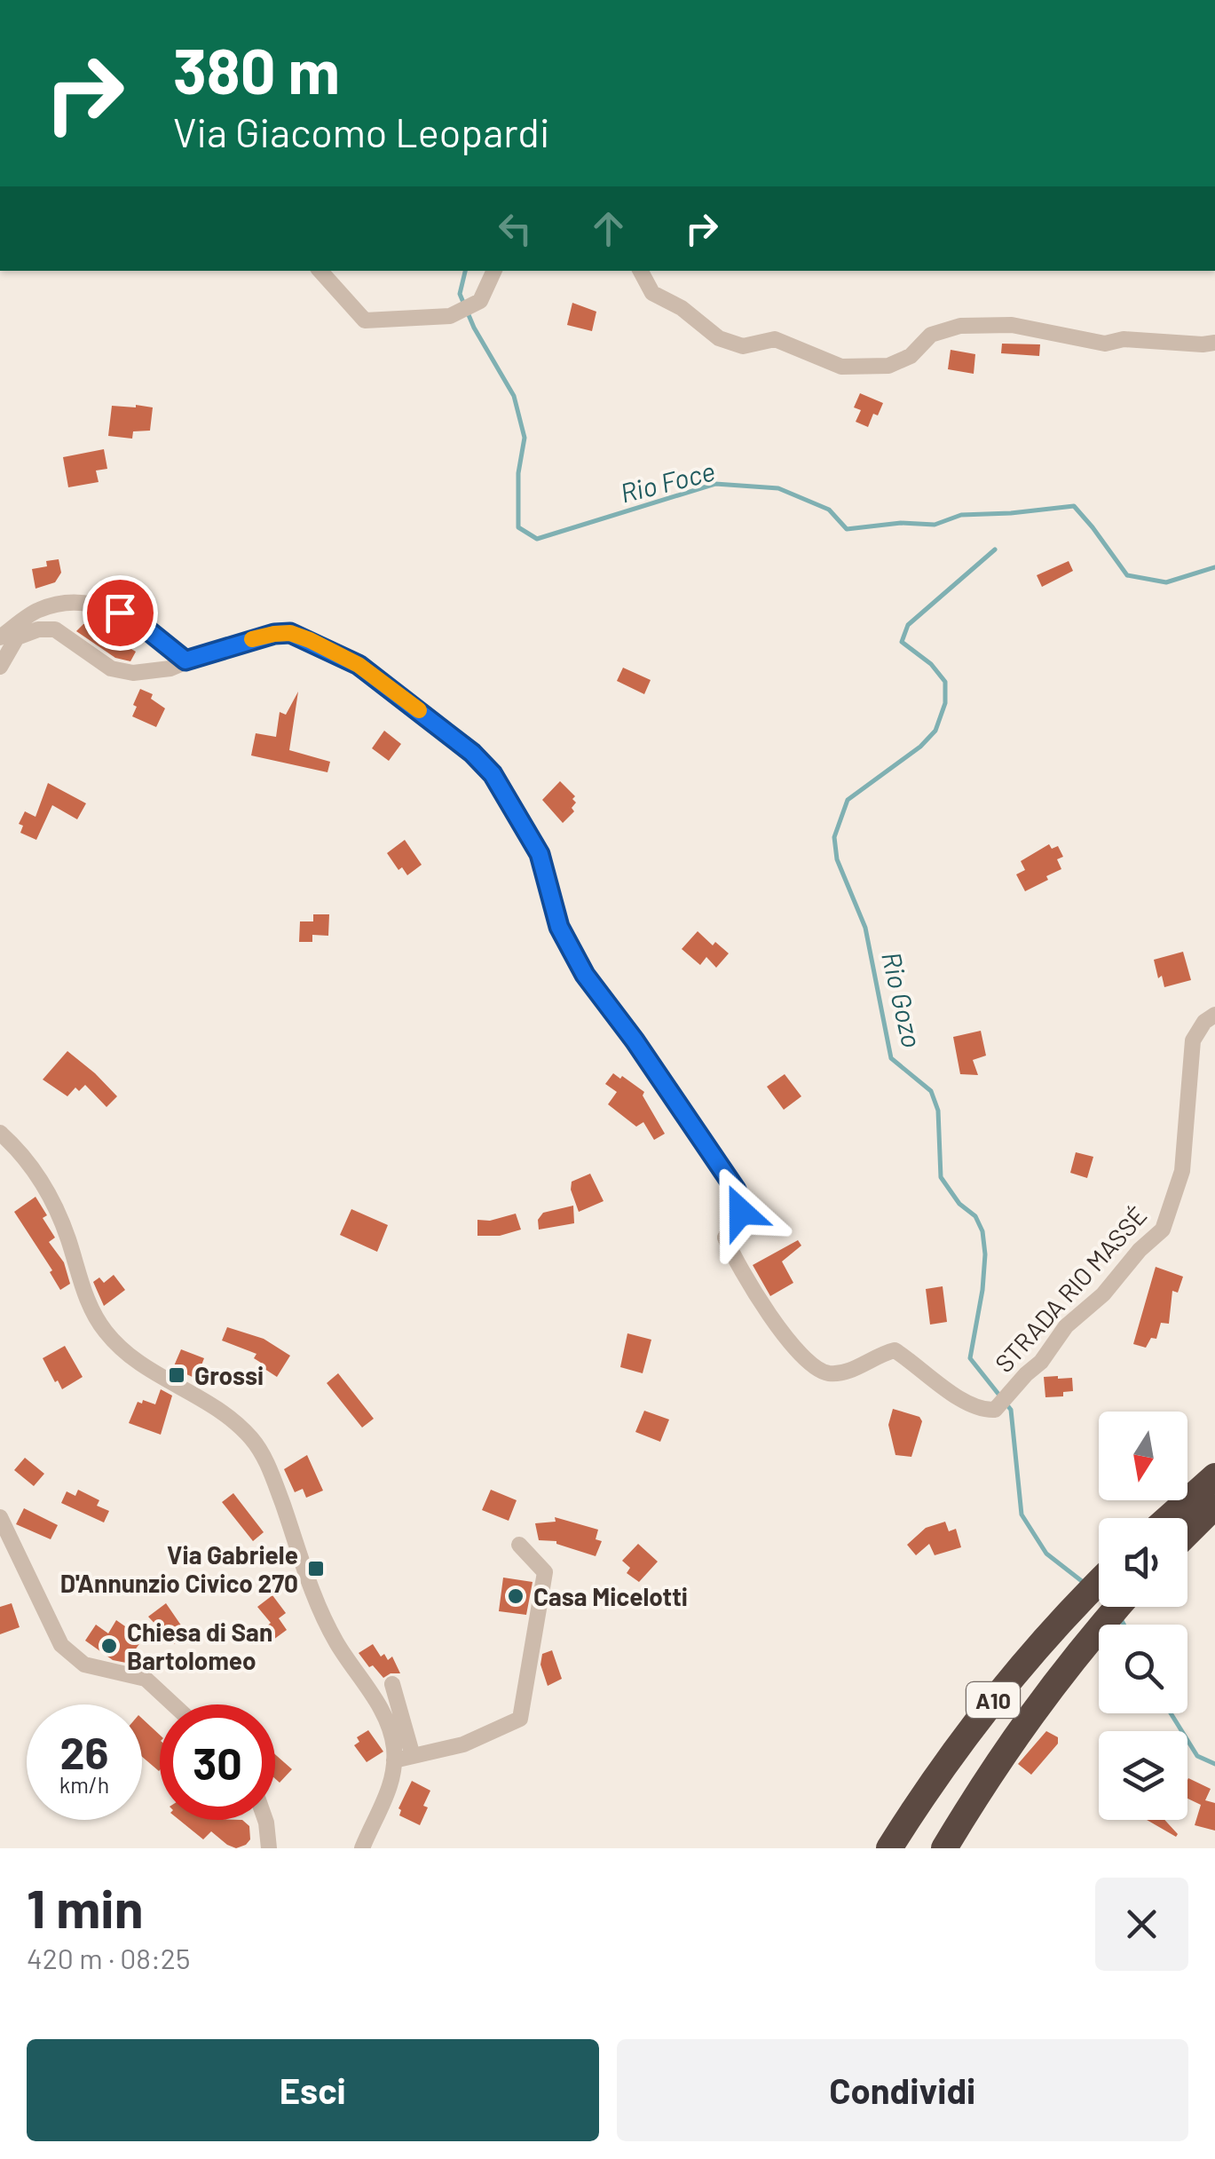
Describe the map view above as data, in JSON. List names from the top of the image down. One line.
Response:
{"streets":{"highway":["A10"],"street":["STRADA RIO MASSÉ"]},"water":["Rio Foce","Rio Gozo"],"places":{"transit":["Grossi","Via Gabriele D'Annunzio Civico 270"],"other":["Casa Micelotti","Chiesa di San Bartolomeo"]},"north":"bottom","page":{"turn":["380 m","Via Giacomo Leopardi"],"speed":"26 km/h","limit":"30","heading":["1 min","420 m · 08:25"],"buttons":["Esci","Condividi"]}}
